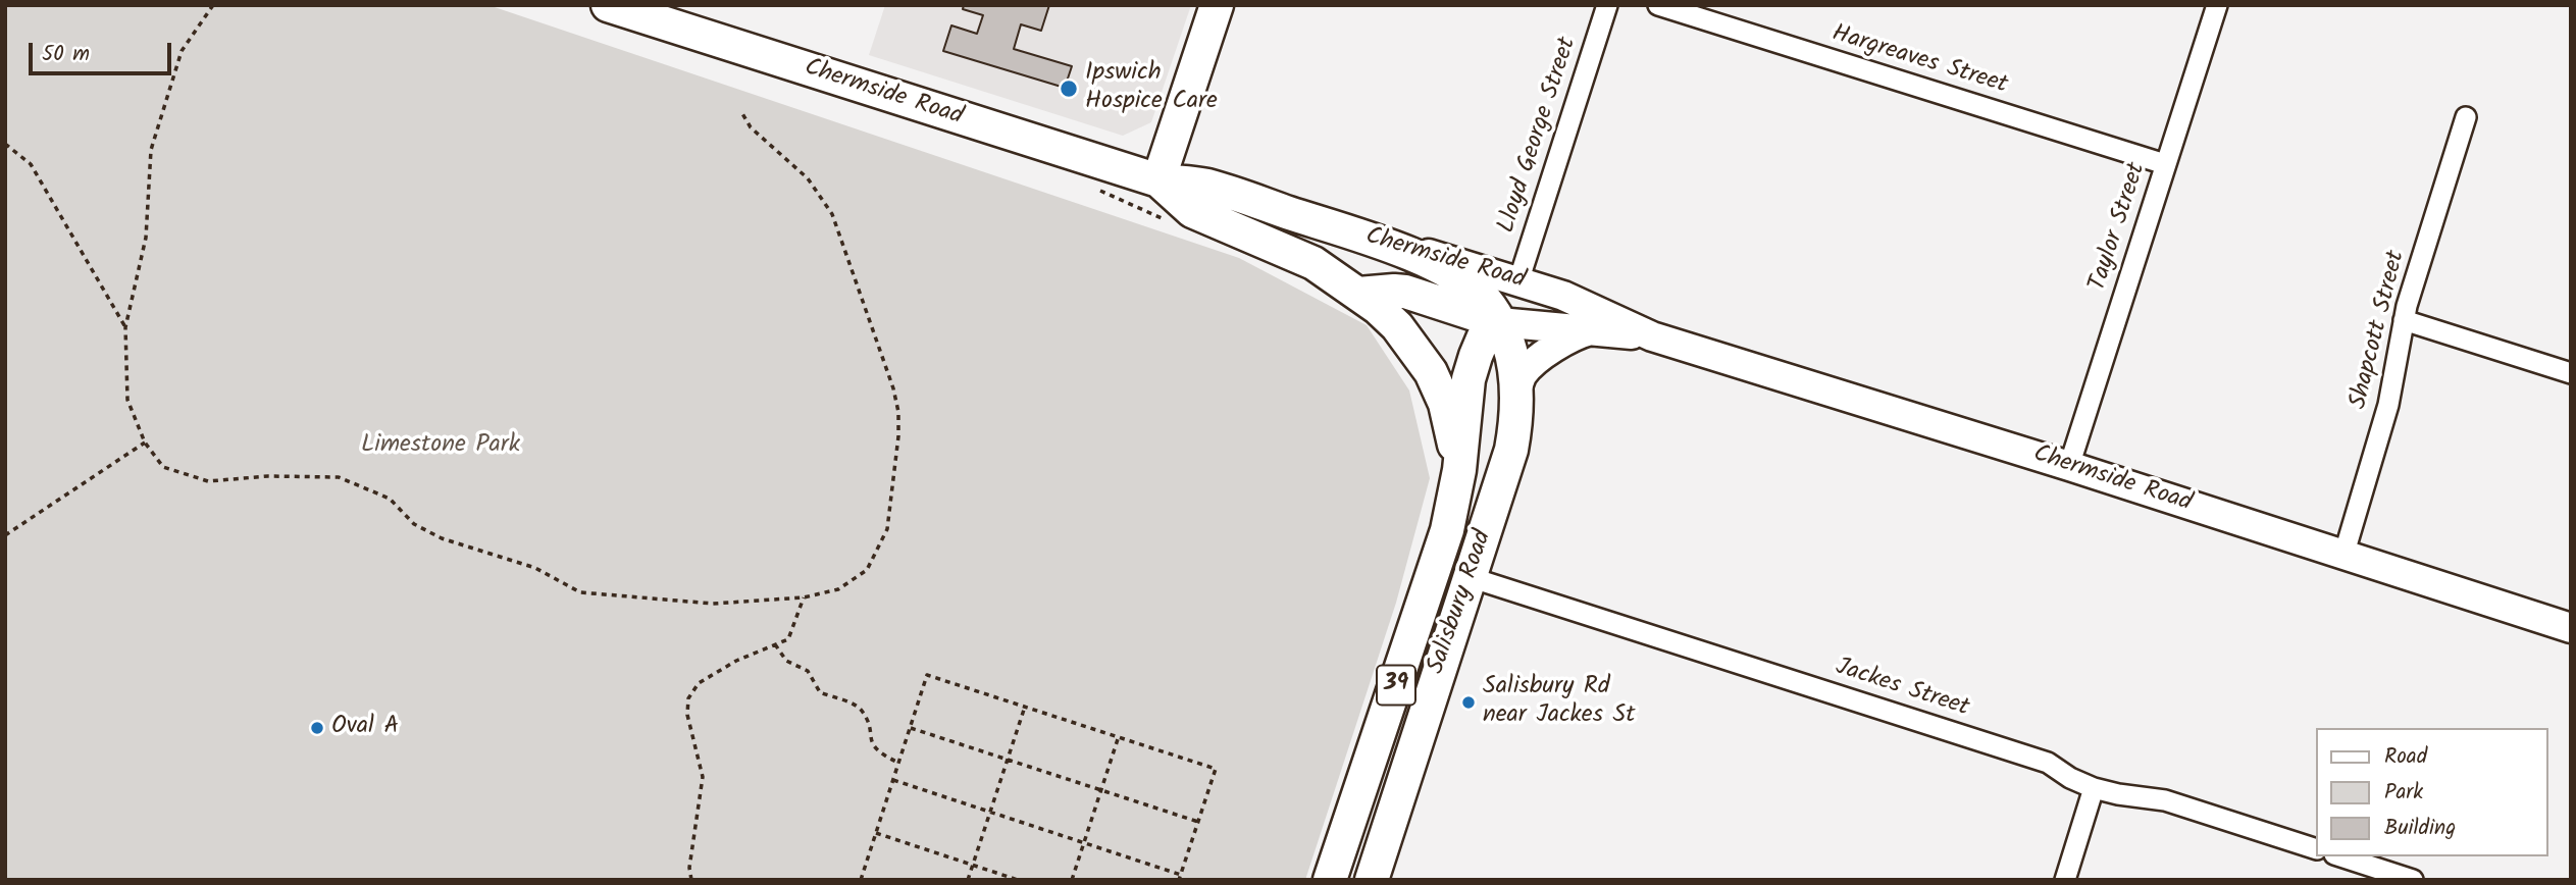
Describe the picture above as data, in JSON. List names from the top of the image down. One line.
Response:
{"streets":{"main road":["Chermside Road","Salisbury Road","39"],"street":["Hargreaves Street","Lloyd George Street","Taylor Street","Shapcott Street","Jackes Street"]},"crossings":[["Hargreaves Street","Taylor Street"],["Chermside Road","Lloyd George Street"],["Chermside Road","Taylor Street"],["Chermside Road","Shapcott Street"],["Chermside Road","Salisbury Road"],["Salisbury Road","Jackes Street"]],"parks":["Limestone Park"],"places":["Ipswich Hospice Care","Salisbury Rd near Jackes St","Oval A"],"legend":["Road","Park","Building"],"scale_bar":"50 m"}
